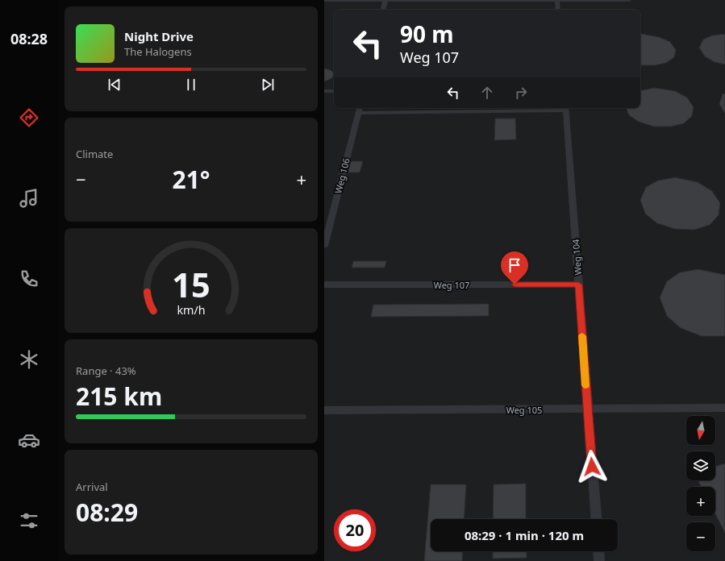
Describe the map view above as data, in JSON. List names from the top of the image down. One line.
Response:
{"streets":{"lane":["Weg 106","Weg 104","Weg 107","Weg 105"]},"crossings":[["Weg 104","Weg 107"],["Weg 104","Weg 105"]],"north":"bottom","page":{"tabs":"08:28","turn":["90 m","Weg 107"],"song":["Night Drive","The Halogens"],"tile":["Climate",["Range · 43%","215 km"],["Arrival","08:29"]],"heat":["−","21°","+"],"map_buttons":["+","−"],"limit":"20","trip":"08:29 · 1 min · 120 m","gauge":["15","km/h"]}}
